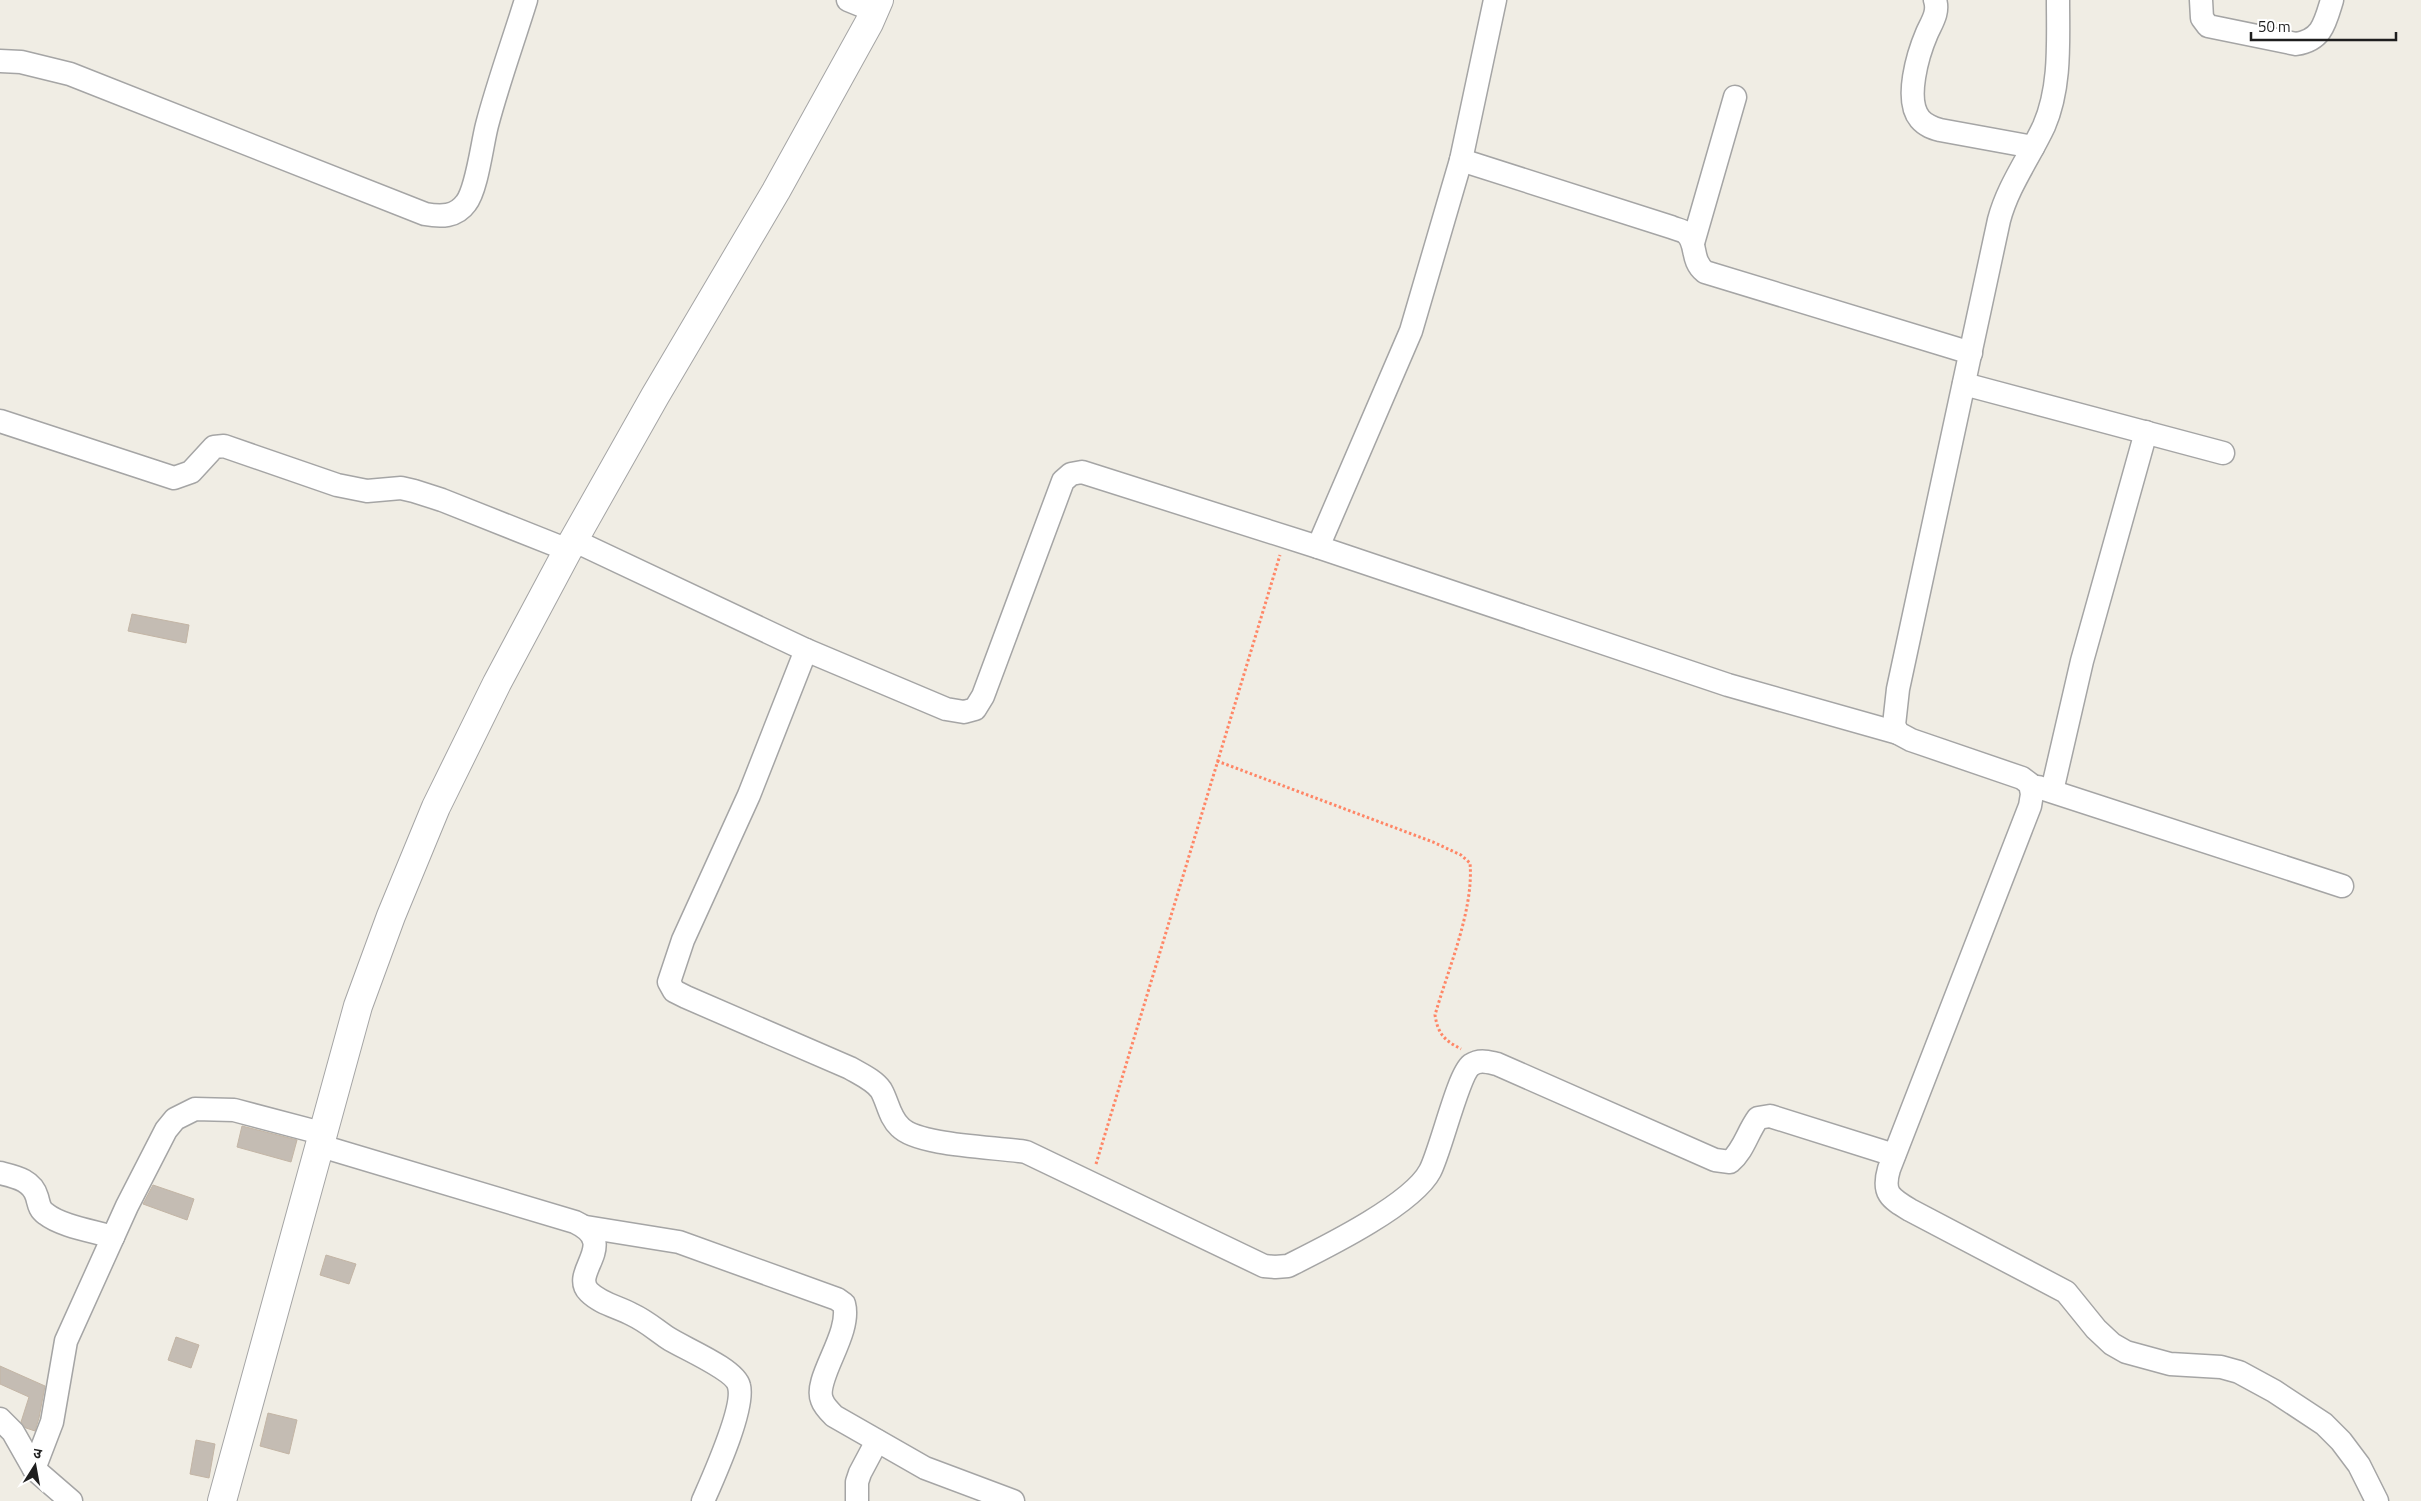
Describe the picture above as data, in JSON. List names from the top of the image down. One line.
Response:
{"scale_bar":"50 m","north":"top"}
